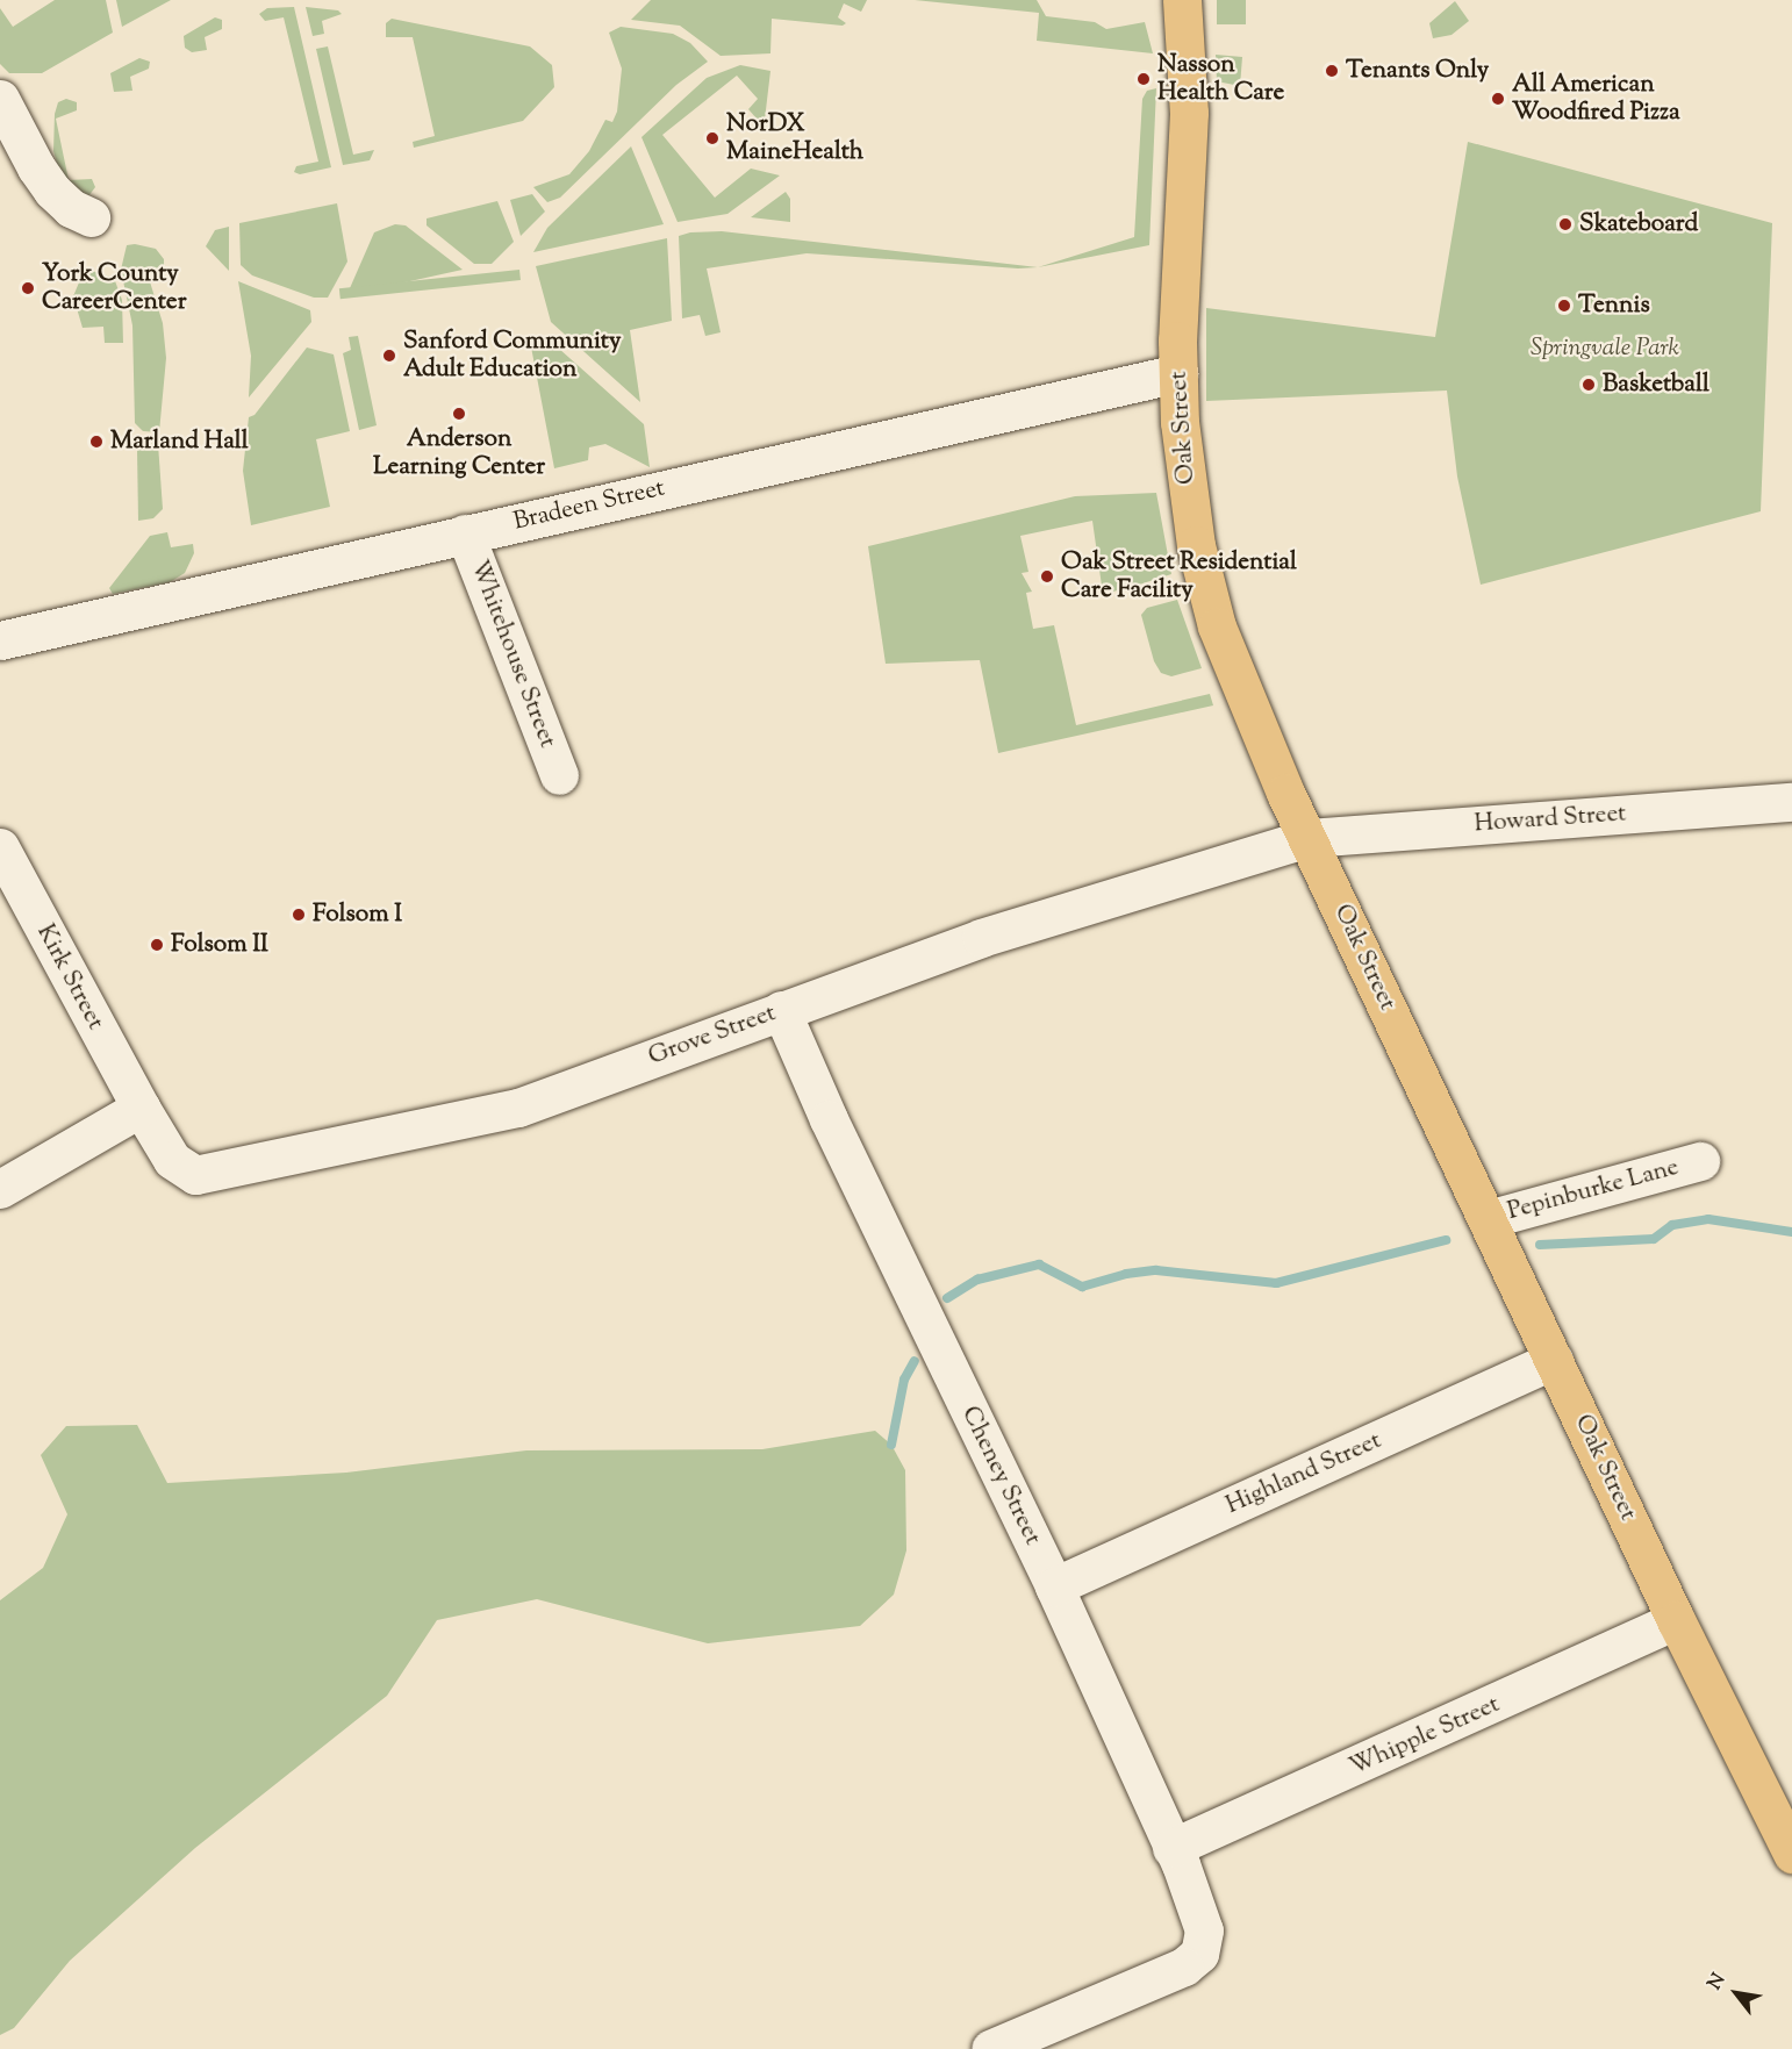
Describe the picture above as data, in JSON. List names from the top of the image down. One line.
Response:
{"streets":{"main road":["Oak Street"],"street":["Bradeen Street","Whitehouse Street","Howard Street","Kirk Street","Grove Street","Pepinburke Lane","Highland Street","Cheney Street","Whipple Street"]},"crossings":[["Oak Street","Bradeen Street"],["Oak Street","Howard Street"],["Oak Street","Grove Street"],["Oak Street","Pepinburke Lane"],["Oak Street","Highland Street"],["Oak Street","Whipple Street"],["Bradeen Street","Whitehouse Street"],["Howard Street","Grove Street"],["Kirk Street","Grove Street"],["Grove Street","Cheney Street"],["Highland Street","Cheney Street"],["Cheney Street","Whipple Street"]],"parks":["Springvale Park"],"places":["Tenants Only","Nasson Health Care","All American Woodfired Pizza","NorDX MaineHealth","Skateboard","York County CareerCenter","Tennis","Sanford Community Adult Education","Basketball","Anderson Learning Center","Marland Hall","Oak Street Residential Care Facility","Folsom I","Folsom II"],"north":"top left"}
